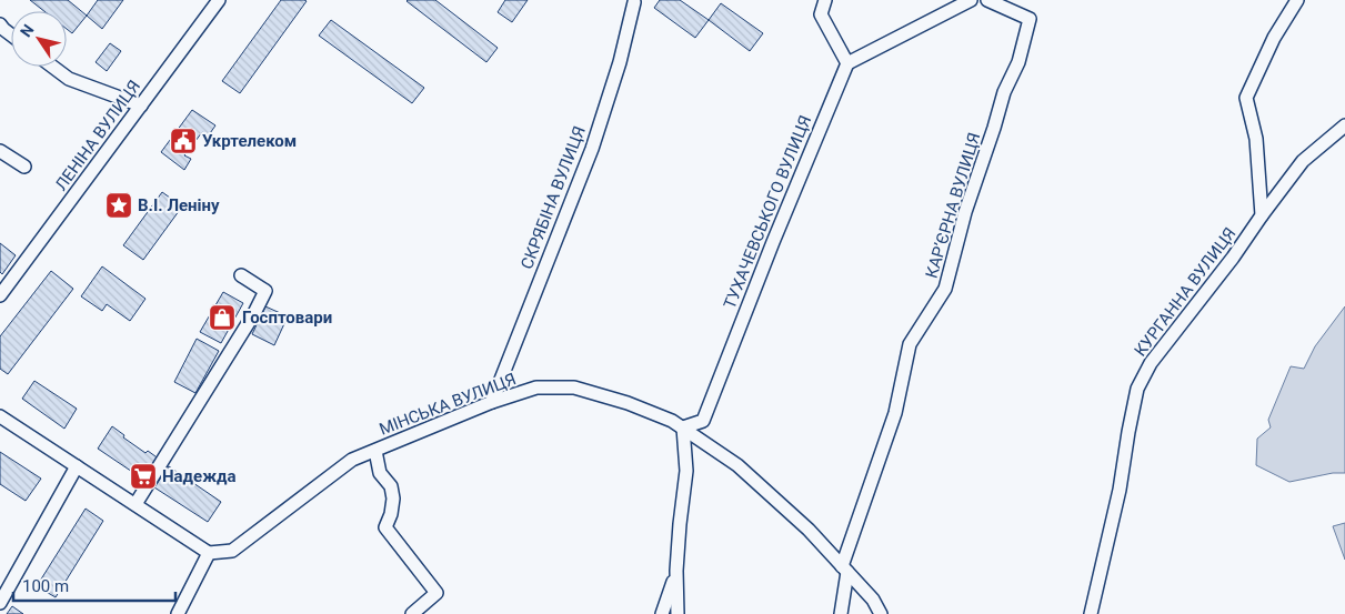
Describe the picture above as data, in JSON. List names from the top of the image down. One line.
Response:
{"streets":{"street":["ЛЕНІНА ВУЛИЦЯ","СКРЯБІНА ВУЛИЦЯ","КАР’ЄРНА ВУЛИЦЯ","ТУХАЧЕВСЬКОГО ВУЛИЦЯ","КУРГАННА ВУЛИЦЯ","МІНСЬКА ВУЛИЦЯ"]},"crossings":[["СКРЯБІНА ВУЛИЦЯ","МІНСЬКА ВУЛИЦЯ"],["КАР’ЄРНА ВУЛИЦЯ","МІНСЬКА ВУЛИЦЯ"],["ТУХАЧЕВСЬКОГО ВУЛИЦЯ","МІНСЬКА ВУЛИЦЯ"]],"places":{"public building":["Укртелеком"],"place":["В.І. Леніну"],"shop":["Госптовари"],"supermarket":["Надежда"]},"scale_bar":"100 m","north":"top left"}
